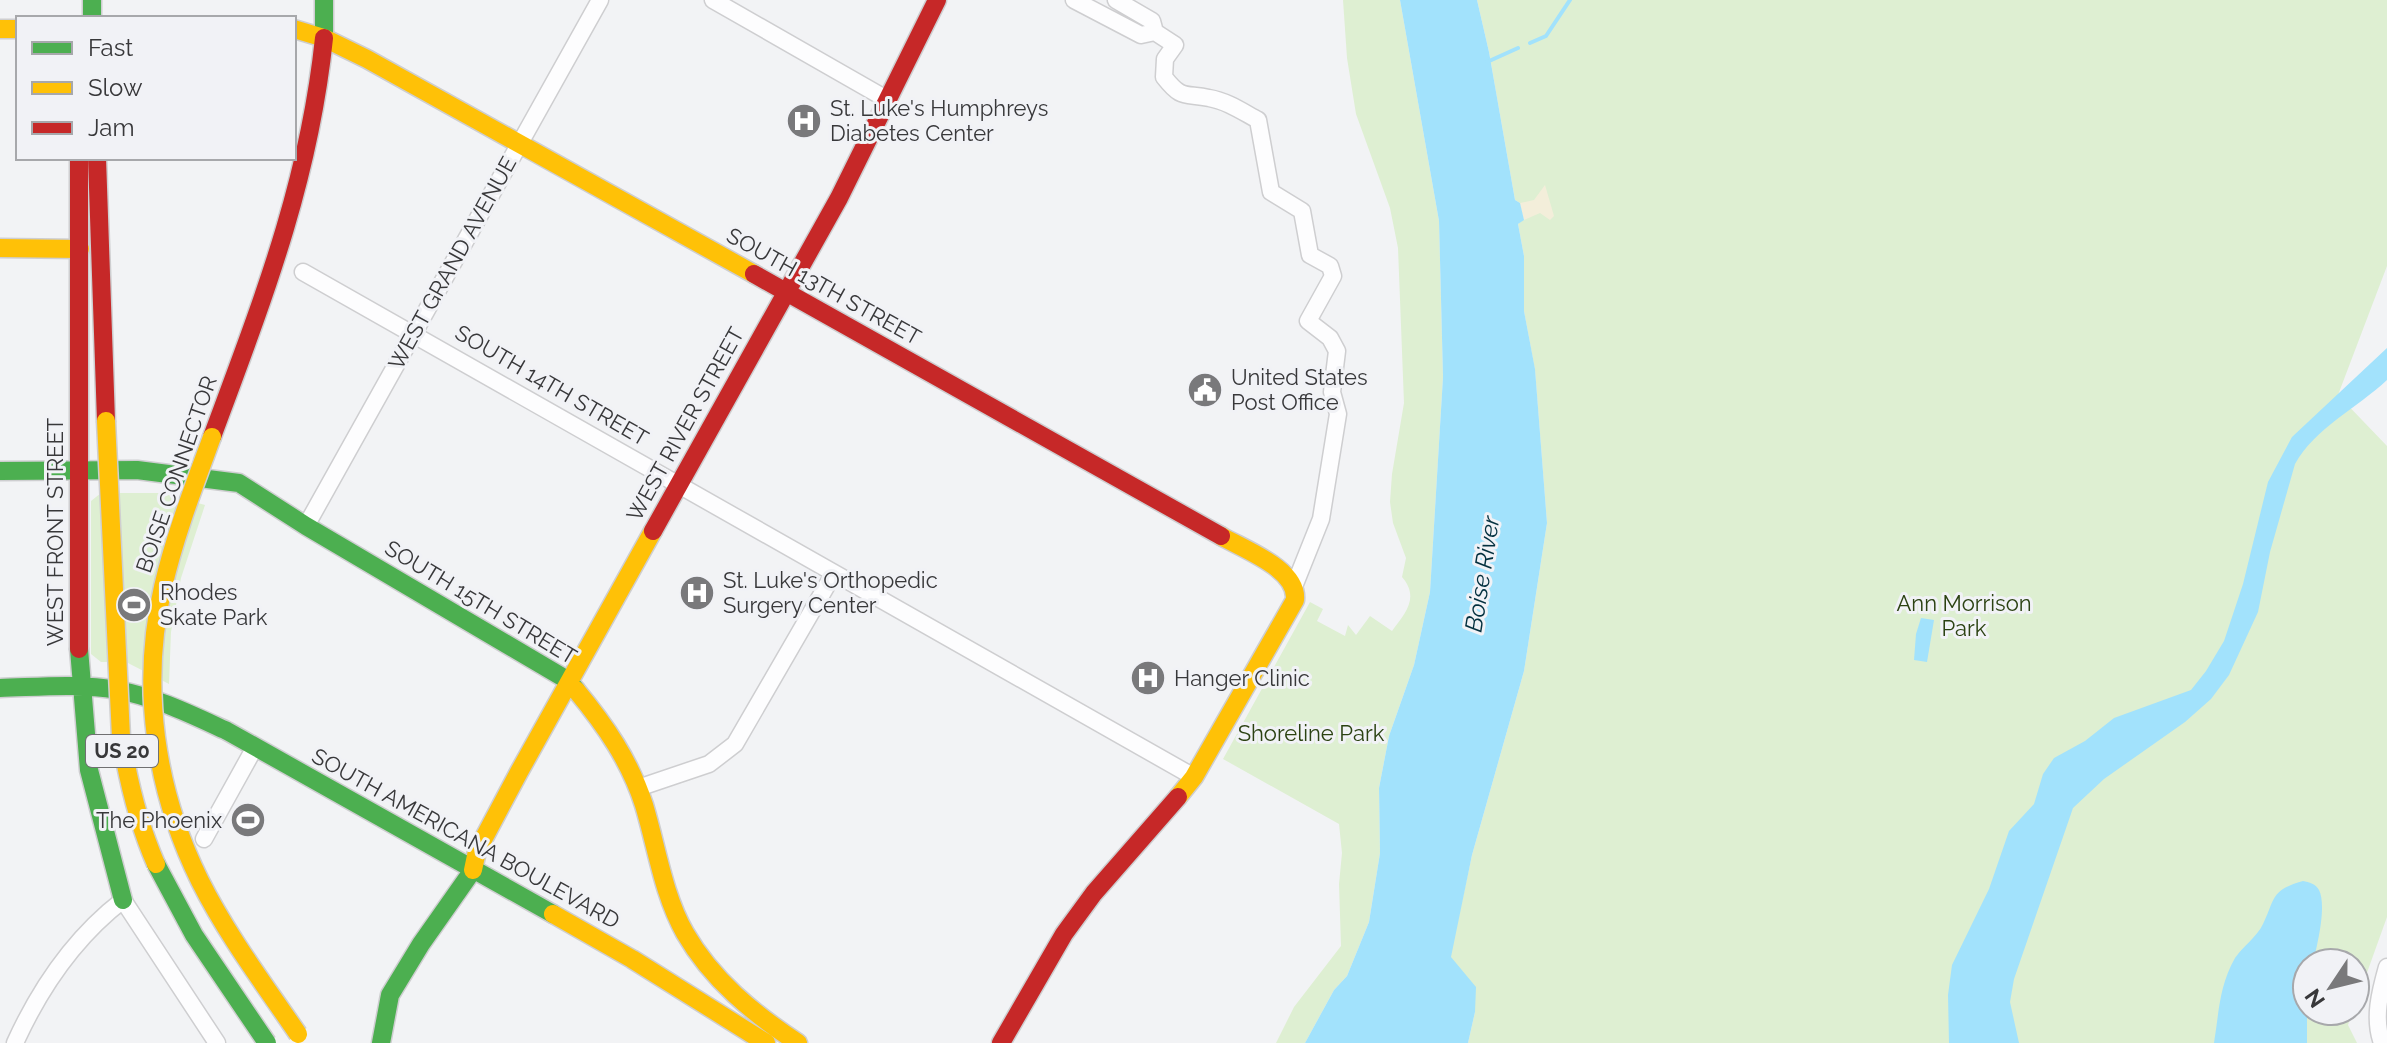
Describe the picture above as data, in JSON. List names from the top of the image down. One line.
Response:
{"streets":{"main road":["SOUTH 13TH STREET","WEST RIVER STREET","BOISE CONNECTOR","WEST FRONT STREET","SOUTH 15TH STREET","US 20","SOUTH AMERICANA BOULEVARD"],"street":["WEST GRAND AVENUE","SOUTH 14TH STREET"]},"crossings":[["WEST GRAND AVENUE","SOUTH 13TH STREET"],["WEST GRAND AVENUE","SOUTH 14TH STREET"],["WEST GRAND AVENUE","SOUTH 15TH STREET"],["SOUTH 13TH STREET","WEST RIVER STREET"],["SOUTH 13TH STREET","BOISE CONNECTOR"],["SOUTH 13TH STREET","US 20"],["SOUTH 14TH STREET","WEST RIVER STREET"],["WEST RIVER STREET","SOUTH 15TH STREET"],["WEST RIVER STREET","SOUTH AMERICANA BOULEVARD"],["BOISE CONNECTOR","US 20"],["WEST FRONT STREET","SOUTH 15TH STREET"],["WEST FRONT STREET","SOUTH AMERICANA BOULEVARD"]],"water":["Boise River"],"parks":["Ann Morrison Park","Shoreline Park"],"places":{"hospital":["St. Luke's Humphreys Diabetes Center","St. Luke's Orthopedic Surgery Center","Hanger Clinic"],"public building":["United States Post Office"],"sports":["Rhodes Skate Park","The Phoenix"]},"legend":["Fast","Slow","Jam"],"north":"bottom left"}
